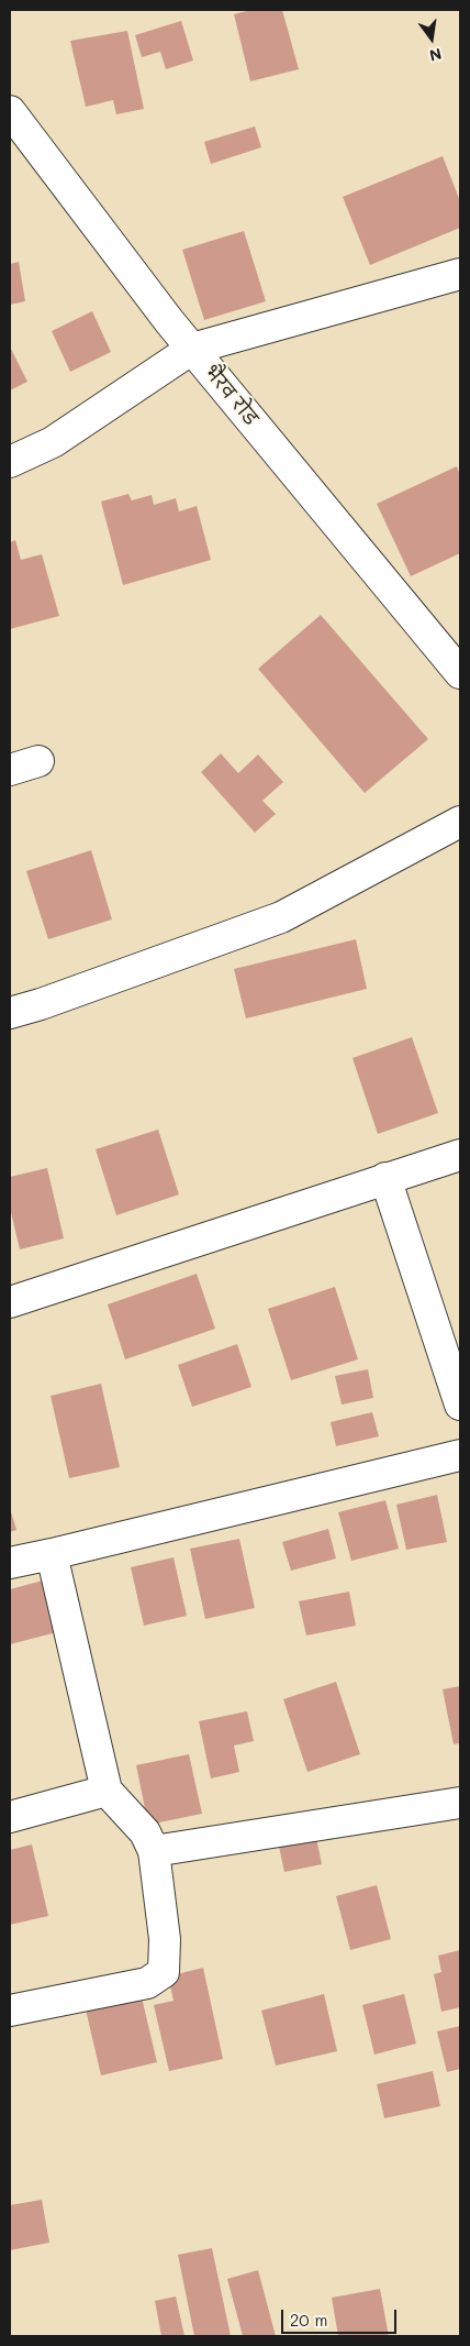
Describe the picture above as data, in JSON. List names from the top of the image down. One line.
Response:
{"streets":{"street":["भैरव रोड"]},"scale_bar":"20 m","north":"bottom"}
